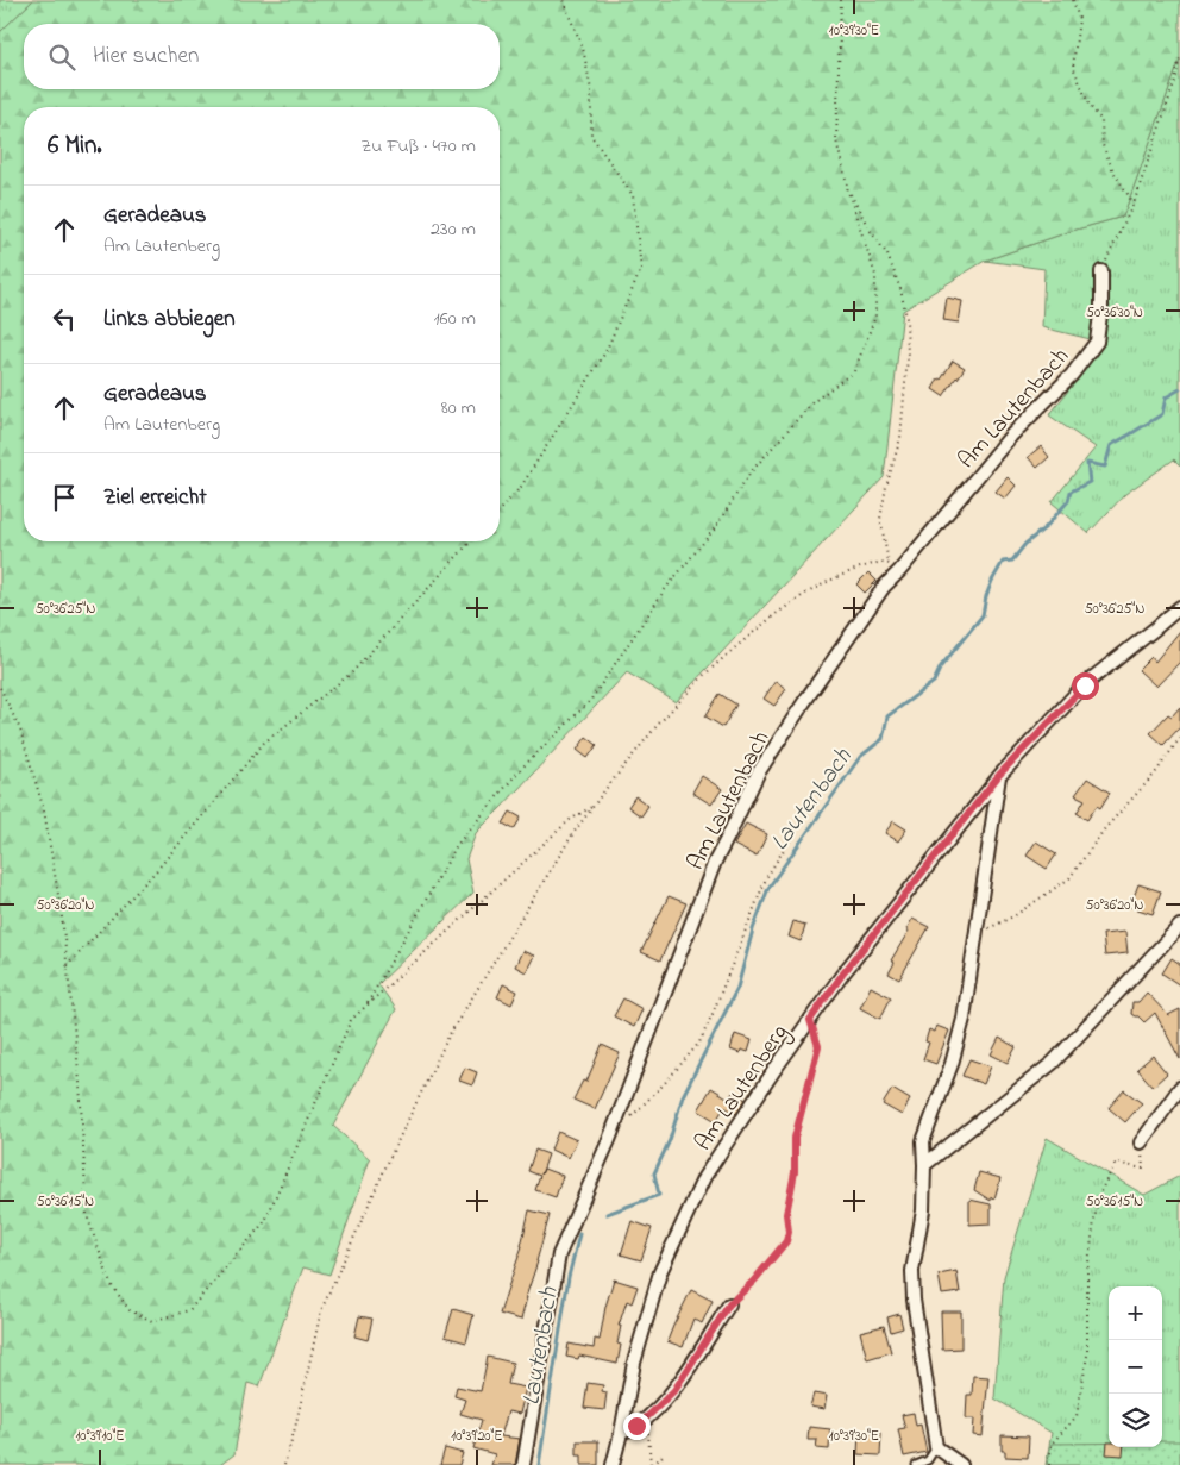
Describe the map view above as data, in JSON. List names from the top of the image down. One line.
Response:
{"streets":{"street":["Am Lautenbach","Am Lautenberg"]},"water":["Lautenbach"],"page":{"search":"Hier suchen","heading":["6 Min.","Zu Fuß · 470 m"],"list":[["Geradeaus","Am Lautenberg","230 m"],["Links abbiegen","160 m"],["Geradeaus","Am Lautenberg","80 m"],"Ziel erreicht"],"map_buttons":["+","−"]},"coordinates":["10°39'30\"E","50°36'30\"N","50°36'25\"N","50°36'20\"N","50°36'15\"N","10°39'10\"E","10°39'20\"E"]}
